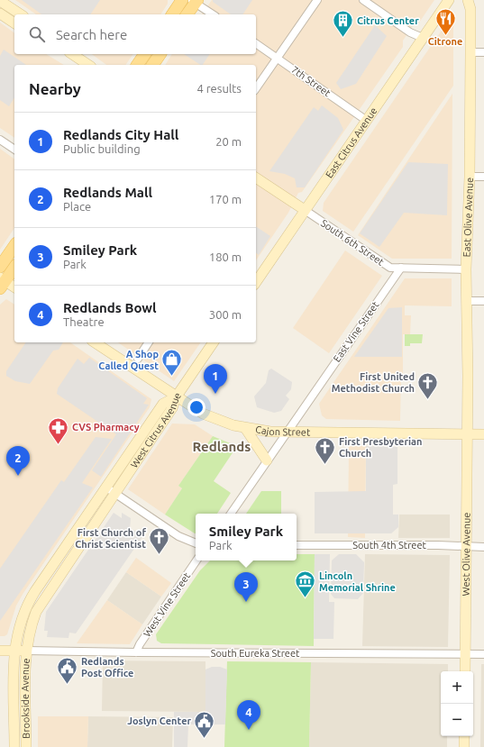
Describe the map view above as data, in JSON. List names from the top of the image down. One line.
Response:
{"streets":{"main road":["East Citrus Avenue","East Olive Avenue","Cajon Street","West Citrus Avenue","West Olive Avenue","Brookside Avenue"],"street":["7th Street","South 6th Street","East Vine Street","South 4th Street","West Vine Street","South Eureka Street"]},"crossings":[["7th Street","East Citrus Avenue"],["East Citrus Avenue","South 6th Street"],["East Olive Avenue","South 6th Street"],["East Olive Avenue","Cajon Street"],["East Olive Avenue","West Olive Avenue"],["South 6th Street","East Vine Street"],["East Vine Street","Cajon Street"],["Cajon Street","West Citrus Avenue"],["Cajon Street","West Olive Avenue"],["West Citrus Avenue","South Eureka Street"],["West Citrus Avenue","Brookside Avenue"],["South 4th Street","West Olive Avenue"],["West Olive Avenue","South Eureka Street"],["West Vine Street","South Eureka Street"],["South Eureka Street","Brookside Avenue"]],"districts":["Redlands"],"places":{"restaurant":["Citrone"],"building":["Citrus Center"],"shop":["A Shop Called Quest"],"church":["First United Methodist Church","First Presbyterian Church","First Church of Christ Scientist"],"pharmacy":["CVS Pharmacy"],"museum":["Lincoln Memorial Shrine"],"public building":["Redlands Post Office","Joslyn Center"]},"page":{"search":"Search here","heading":["Nearby","4 results"],"list":[{"mark":"1","name":"Redlands City Hall","note":"Public building","value":"20 m"},{"mark":"2","name":"Redlands Mall","note":"Place","value":"170 m"},{"mark":"3","name":"Smiley Park","note":"Park","value":"180 m"},{"mark":"4","name":"Redlands Bowl","note":"Theatre","value":"300 m"}],"pins":["1","2","3","4"],"popup":["Smiley Park","Park"],"map_buttons":["+","−"]}}
